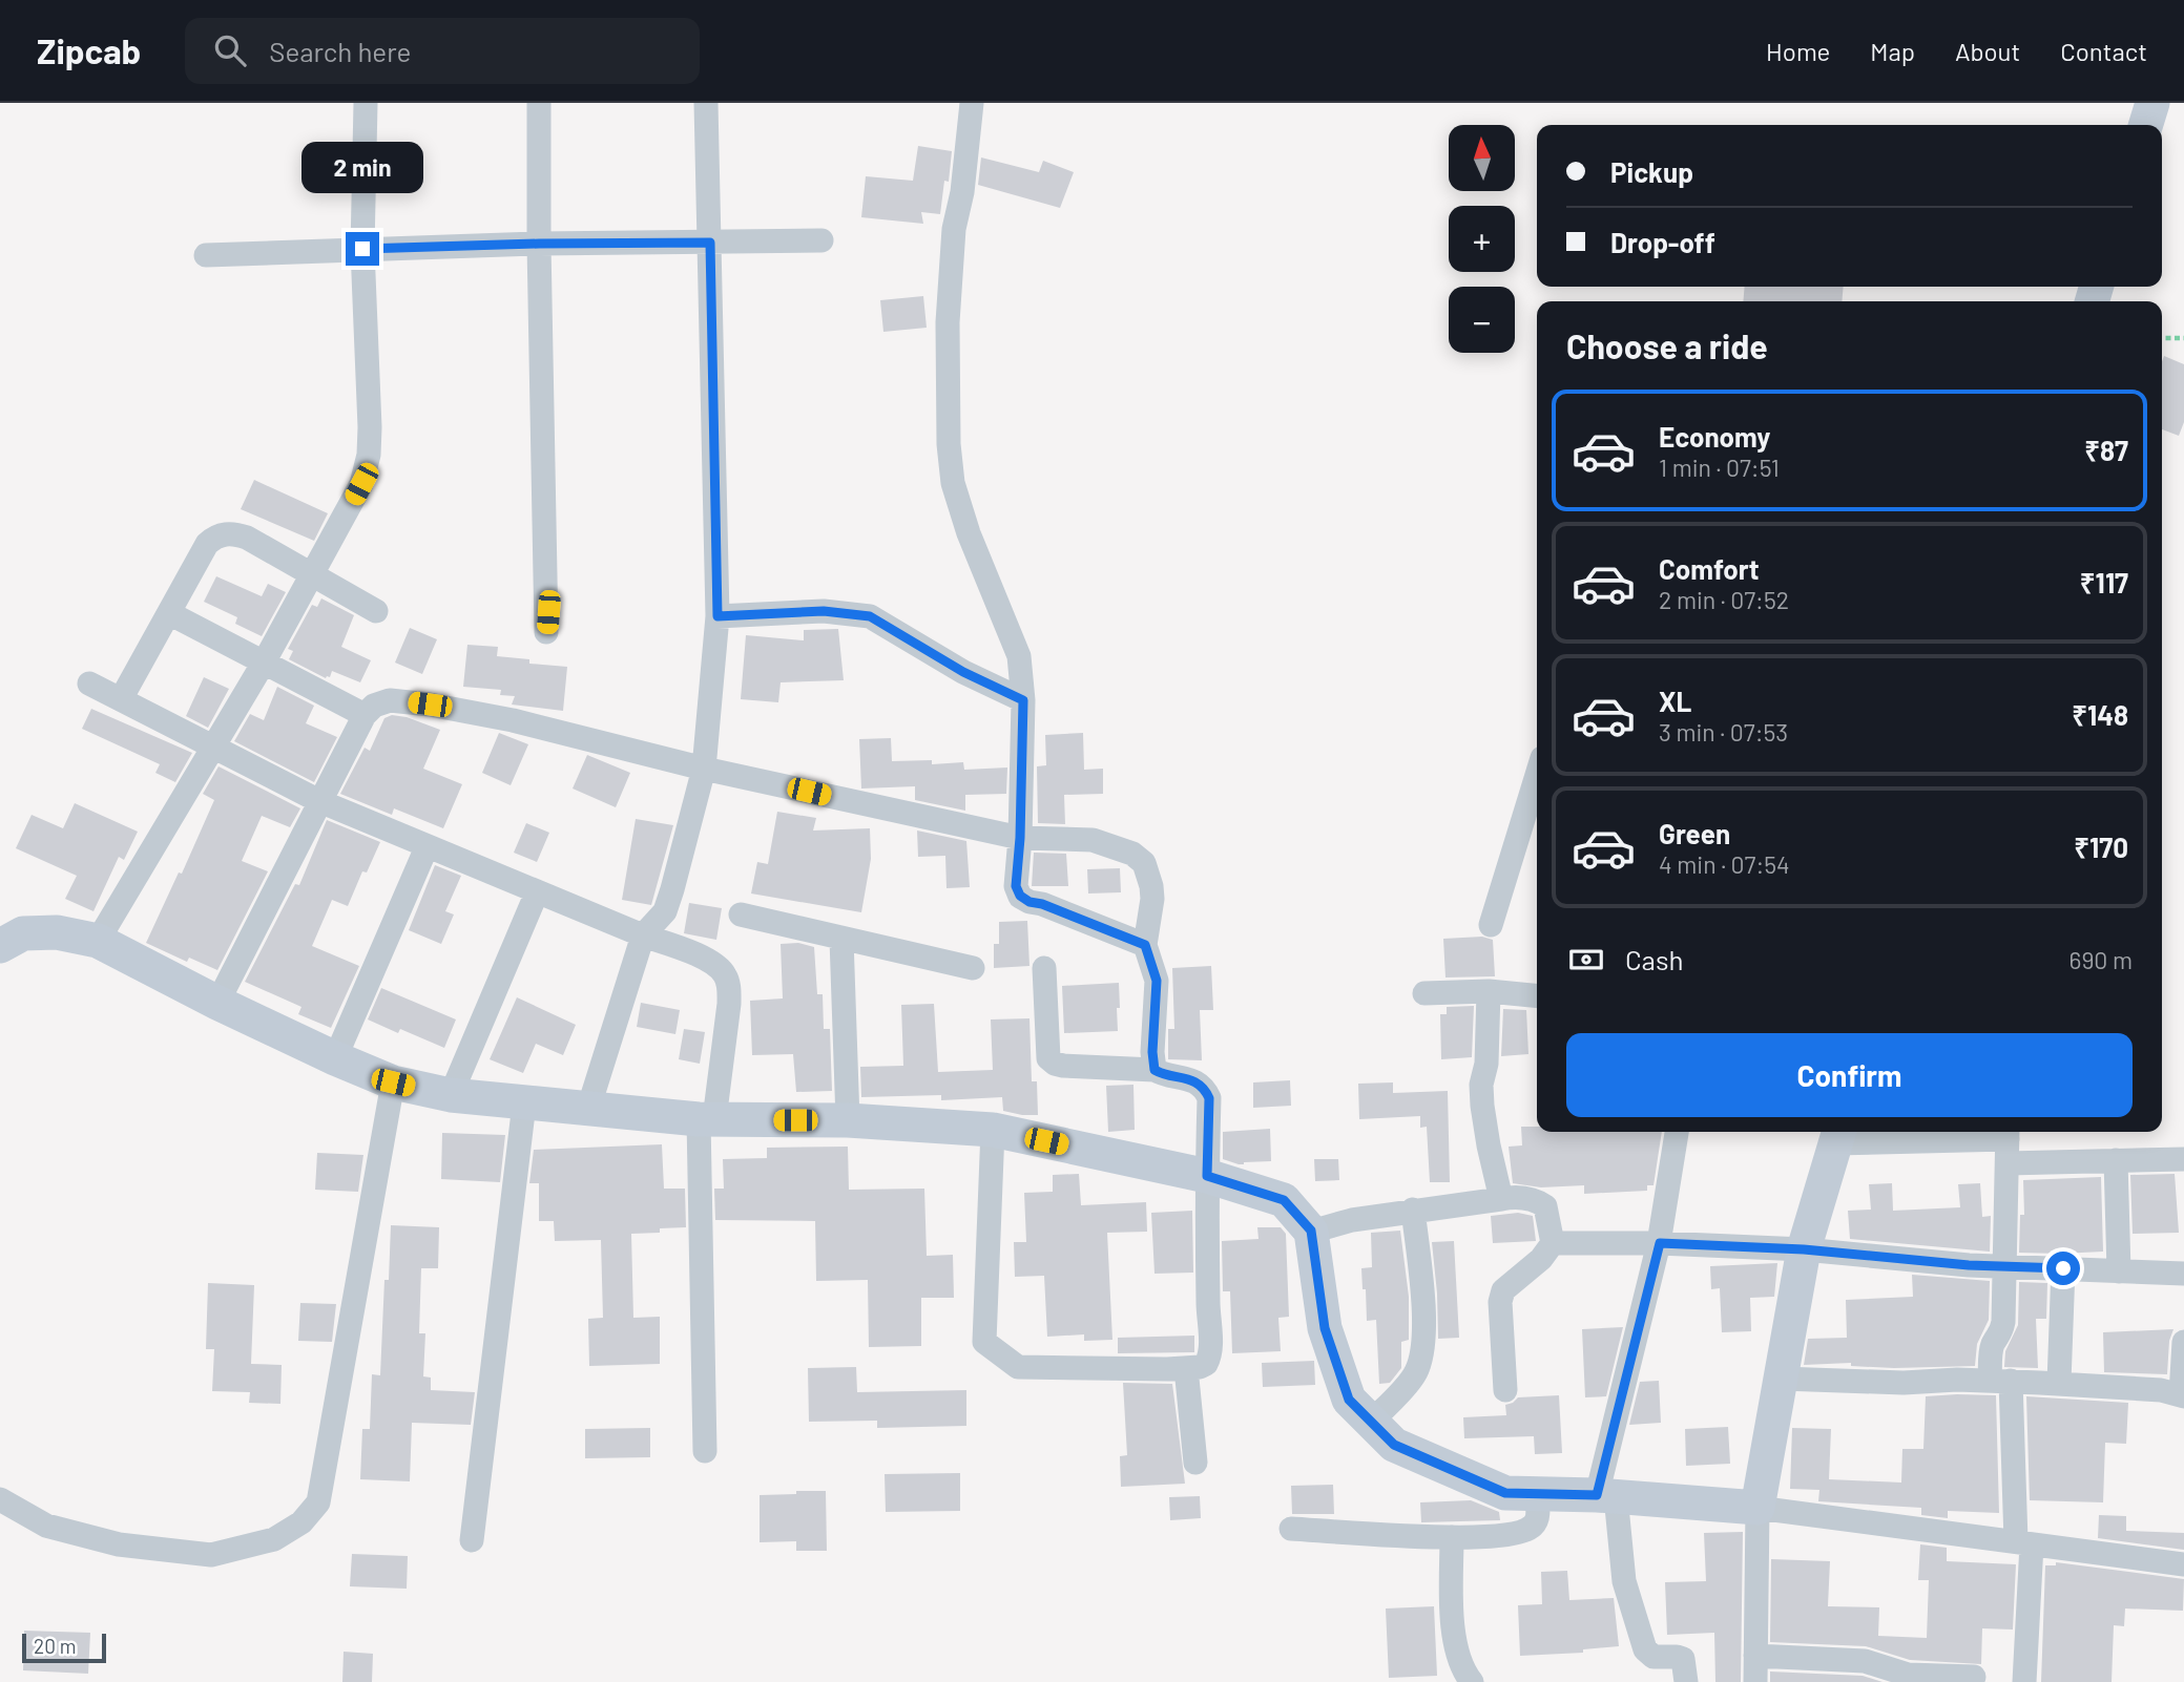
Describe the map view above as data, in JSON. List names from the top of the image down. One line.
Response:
{"scale_bar":"20 m","north":"top","page":{"header":"Zipcab","search":"Search here","nav":["Home","Map","About","Contact"],"map_buttons":["+","−"],"banner":["Pickup","Drop-off"],"bubble":"2 min","heading":"Choose a ride","list":[{"name":"Economy","note":"1 min · 07:51","value":"₹87"},{"name":"Comfort","note":"2 min · 07:52","value":"₹117"},{"name":"XL","note":"3 min · 07:53","value":"₹148"},{"name":"Green","note":"4 min · 07:54","value":"₹170"}],"pay":["Cash","690 m"],"buttons":"Confirm","scale":"20 m"}}
